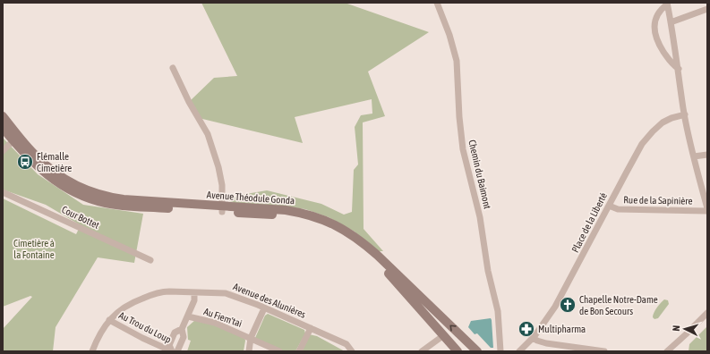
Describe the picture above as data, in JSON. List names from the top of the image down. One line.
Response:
{"streets":{"main road":["Avenue Théodule Gonda"],"street":["Chemin du Baimont","Rue de la Sapinière","Cour Bottet","Place de la Liberté","Avenue des Alunières","Au Fiem'tai","Au Trou du Loup"]},"crossings":[["Rue de la Sapinière","Place de la Liberté"],["Avenue des Alunières","Au Fiem'tai"],["Avenue des Alunières","Au Trou du Loup"],["Au Fiem'tai","Au Trou du Loup"]],"parks":["Cimetière à la Fontaine"],"places":{"bus stop":["Flémalle Cimetière"],"church":["Chapelle Notre-Dame de Bon Secours"],"pharmacy":["Multipharma"]},"north":"left"}
